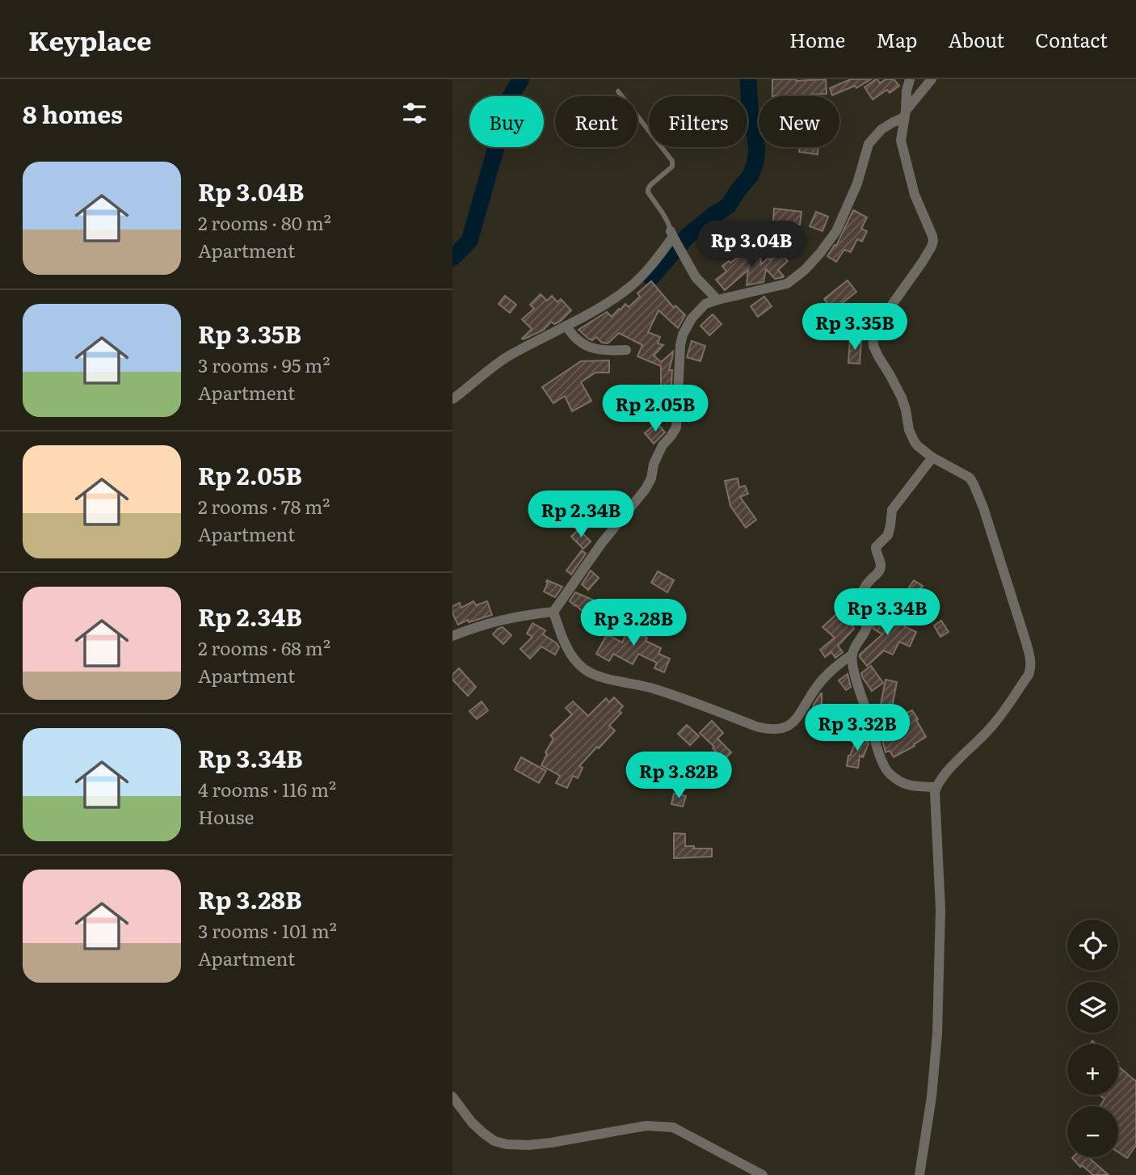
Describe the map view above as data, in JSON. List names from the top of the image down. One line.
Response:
{"page":{"header":"Keyplace","nav":["Home","Map","About","Contact"],"heading":"8 homes","chip":["Buy","Rent","Filters","New"],"list":[{"name":"Rp 3.04B","note":"2 rooms · 80 m² · Apartment"},{"name":"Rp 3.35B","note":"3 rooms · 95 m² · Apartment"},{"name":"Rp 2.05B","note":"2 rooms · 78 m² · Apartment"},{"name":"Rp 2.34B","note":"2 rooms · 68 m² · Apartment"},{"name":"Rp 3.34B","note":"4 rooms · 116 m² · House"},{"name":"Rp 3.28B","note":"3 rooms · 101 m² · Apartment"}],"price":["Rp 3.04B","Rp 3.35B","Rp 2.05B","Rp 2.34B","Rp 3.34B","Rp 3.28B","Rp 3.32B","Rp 3.82B"],"map_buttons":["+","−"]}}
